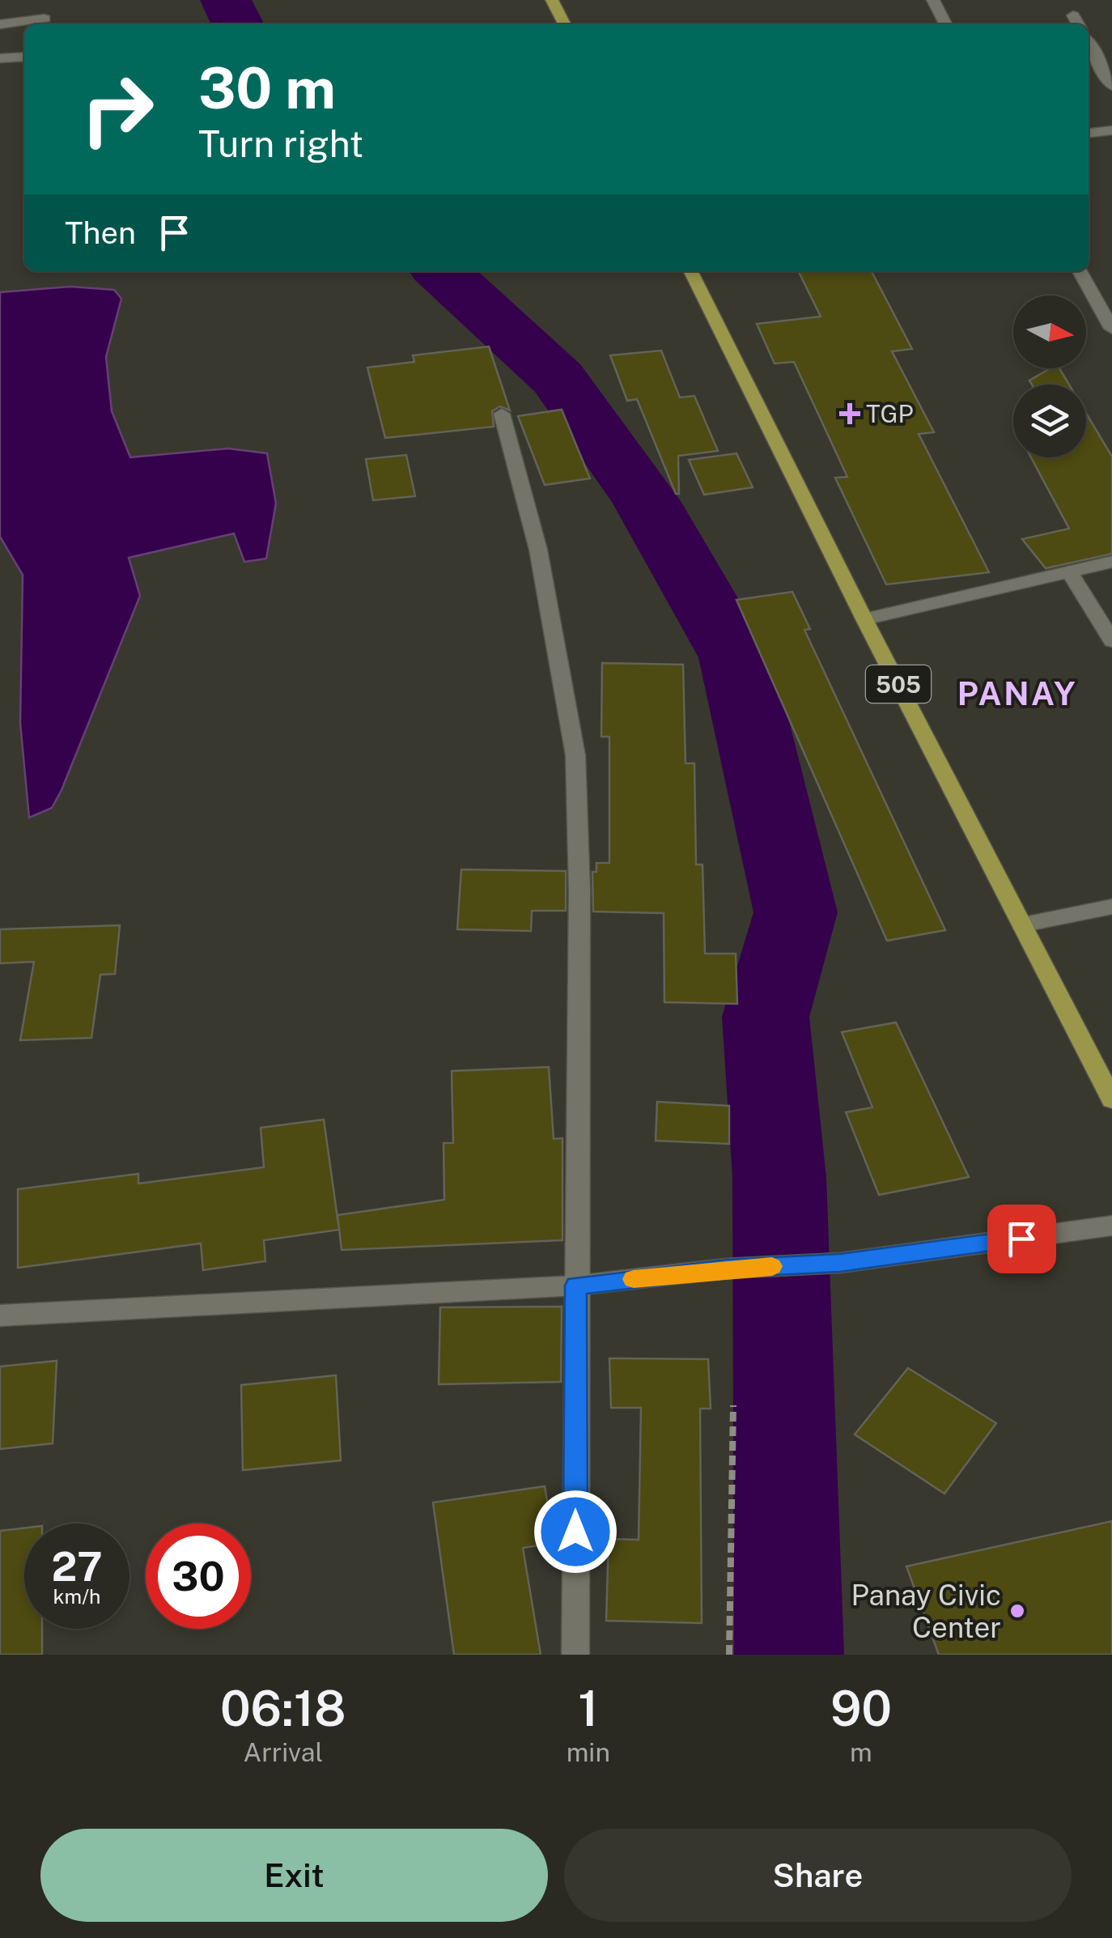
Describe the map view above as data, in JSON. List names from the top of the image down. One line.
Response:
{"streets":{"main road":["505"]},"districts":["PANAY"],"places":{"health":["TGP"],"other":["Panay Civic Center"]},"north":"right","page":{"turn":["30 m","Turn right"],"then":"Then","speed":"27 km/h","limit":"30","eta":["06:18","Arrival","1","min","90","m"],"buttons":["Exit","Share"]}}
